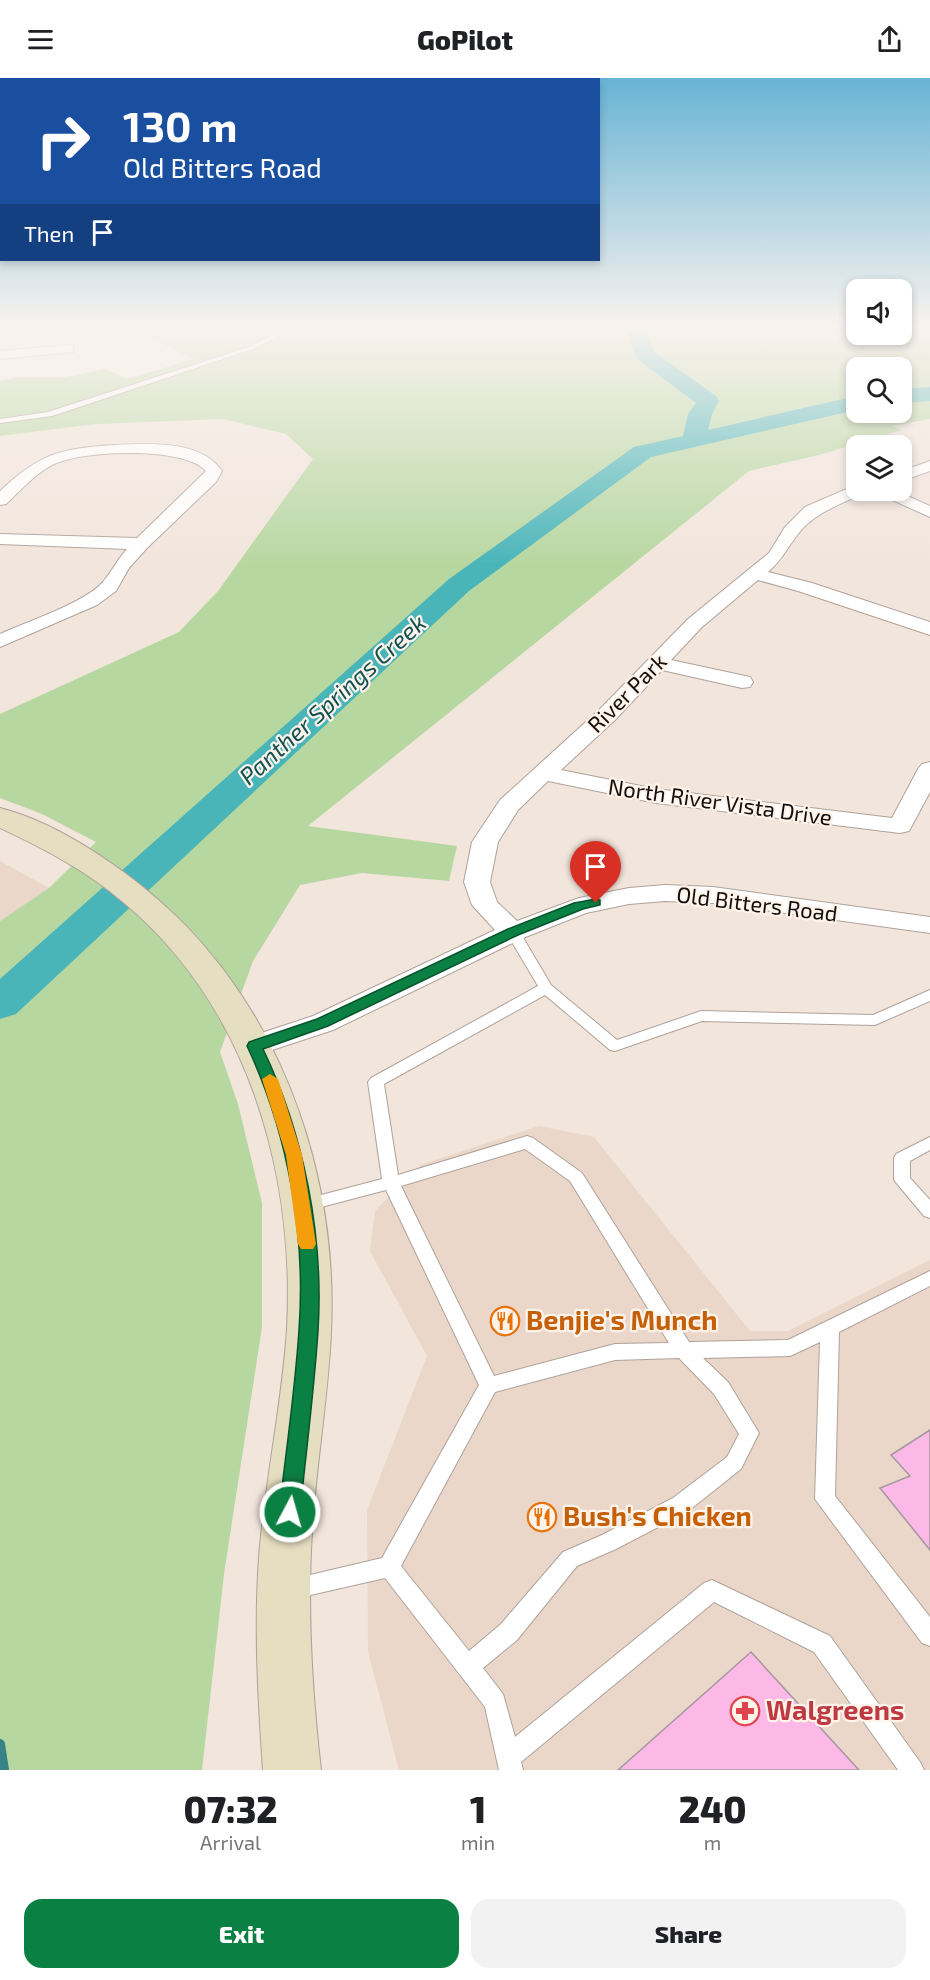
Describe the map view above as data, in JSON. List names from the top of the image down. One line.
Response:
{"streets":{"street":["River Park","North River Vista Drive","Old Bitters Road"]},"crossings":[["River Park","North River Vista Drive"],["River Park","Old Bitters Road"]],"water":["Panther Springs Creek"],"places":{"restaurant":["Benjie's Munch","Bush's Chicken"],"pharmacy":["Walgreens"]},"page":{"header":"GoPilot","turn":["130 m","Old Bitters Road"],"then":"Then","eta":["07:32","Arrival","1","min","240","m"],"buttons":["Exit","Share"]}}
